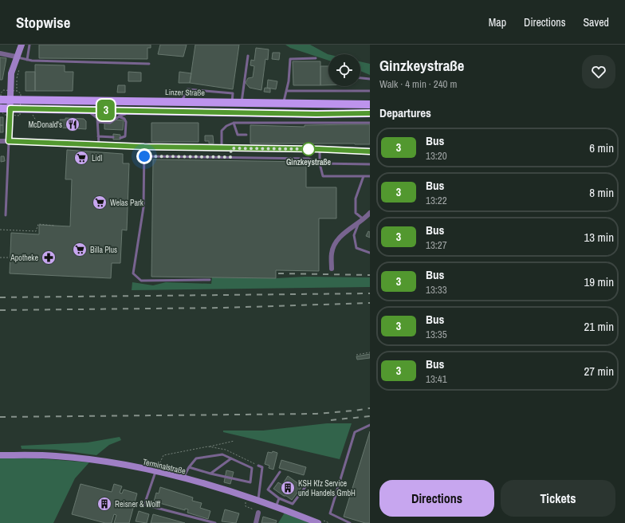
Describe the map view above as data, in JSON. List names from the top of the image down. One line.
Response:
{"streets":{"main road":["Linzer Straße"],"street":["Terminalstraße"]},"places":{"restaurant":["McDonald's"],"other":["Ginzkeystraße"],"supermarket":["Lidl","Welas Park","Billa Plus"],"pharmacy":["Apotheke"],"building":["KSH Kfz Service und Handels GmbH","Reisner & Wolff"]},"lines":["bus line 3"],"page":{"header":"Stopwise","nav":["Map","Directions","Saved"],"on_map":"3","heading":[["Ginzkeystraße","Walk · 4 min · 240 m"],"Departures"],"list":[{"mark":"3","name":"Bus","note":"13:20","value":"6 min"},{"mark":"3","name":"Bus","note":"13:22","value":"8 min"},{"mark":"3","name":"Bus","note":"13:27","value":"13 min"},{"mark":"3","name":"Bus","note":"13:33","value":"19 min"},{"mark":"3","name":"Bus","note":"13:35","value":"21 min"},{"mark":"3","name":"Bus","note":"13:41","value":"27 min"}],"buttons":["Directions","Tickets"]}}
